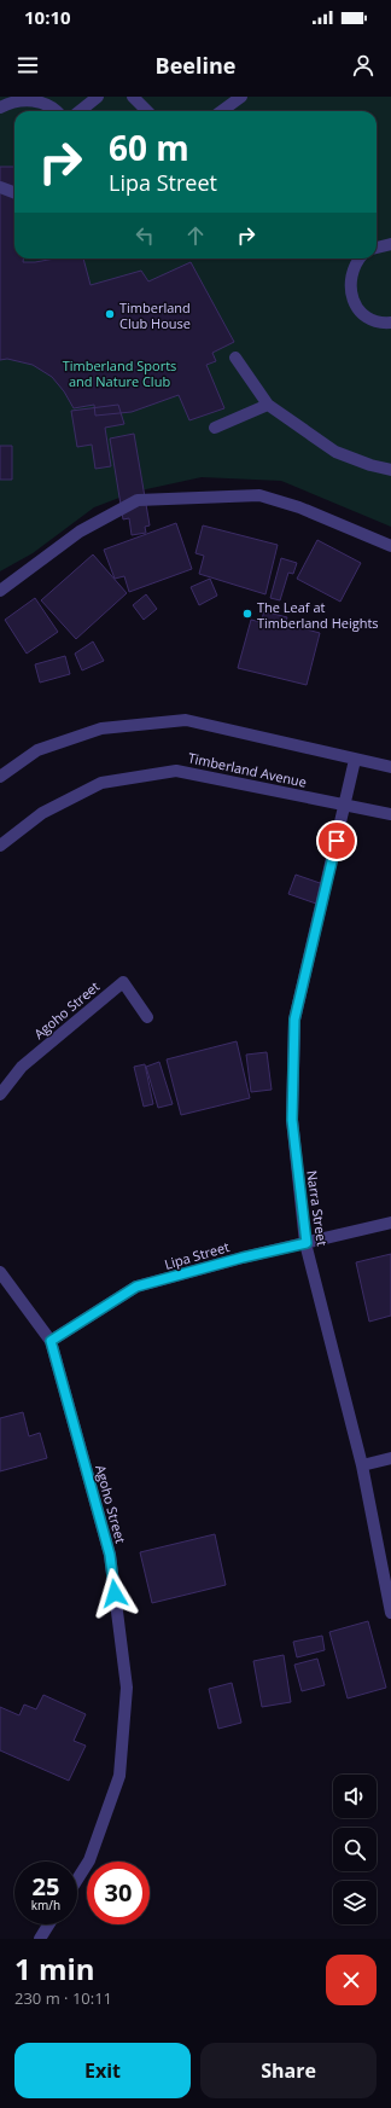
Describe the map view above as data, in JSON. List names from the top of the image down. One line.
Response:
{"streets":{"street":["Timberland Avenue","Agoho Street","Narra Street","Lipa Street"]},"crossings":[["Timberland Avenue","Narra Street"],["Agoho Street","Lipa Street"],["Narra Street","Lipa Street"]],"parks":["Timberland Sports and Nature Club"],"places":["Timberland Club House","The Leaf at Timberland Heights"],"page":{"status":"10:10","header":"Beeline","turn":["60 m","Lipa Street"],"speed":"25 km/h","limit":"30","heading":["1 min","230 m · 10:11"],"buttons":["Exit","Share"]}}
